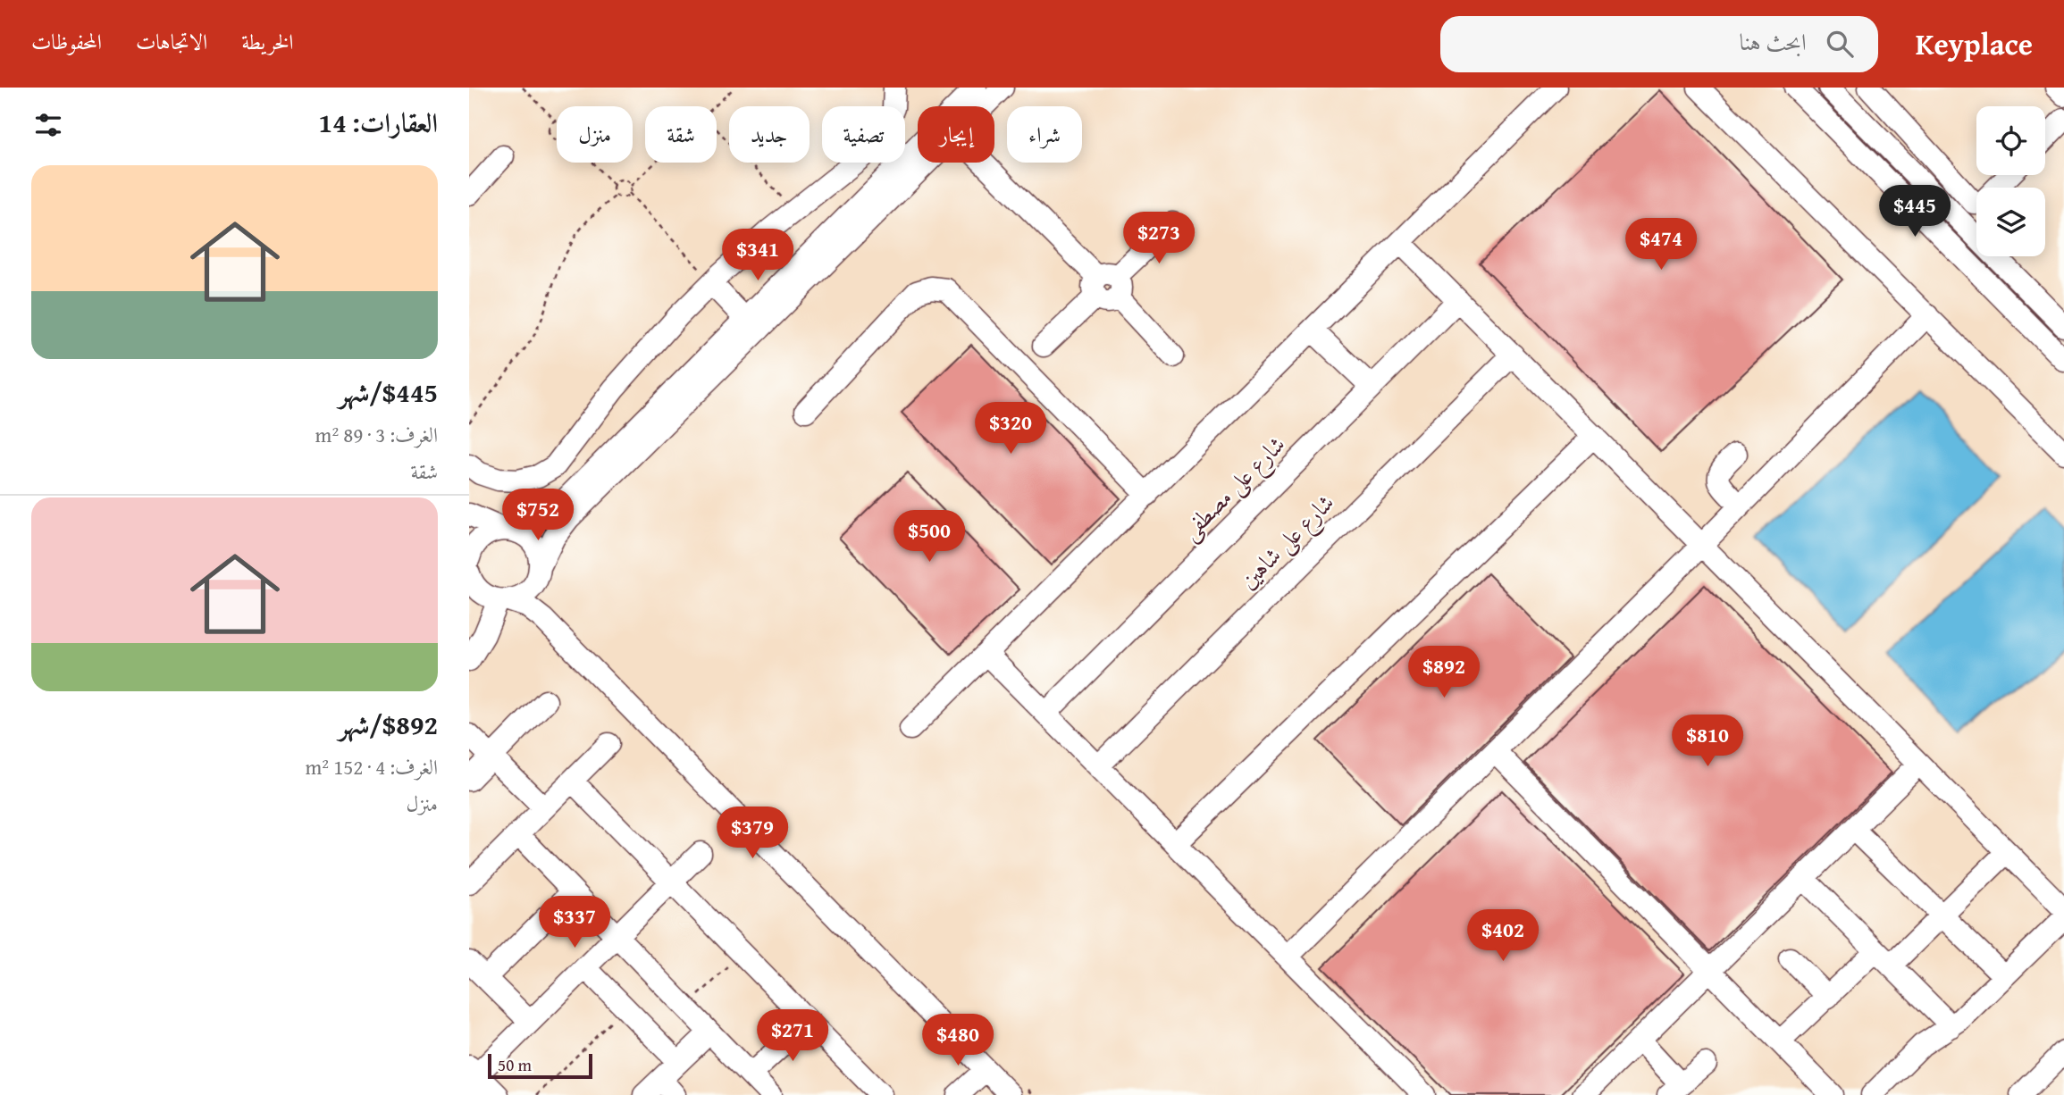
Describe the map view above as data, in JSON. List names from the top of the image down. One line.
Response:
{"streets":{"street":["شارع على مصطفى","شارع على شاهين"]},"scale_bar":"50 m","page":{"header":"Keyplace","search":"ابحث هنا","nav":["الخريطة","الاتجاهات","المحفوظات"],"heading":"العقارات: 14","chip":["شراء","إيجار","تصفية","جديد","شقة","منزل"],"list":[{"name":"$445/شهر","note":"الغرف: 3 · 89 m² · شقة"},{"name":"$892/شهر","note":"الغرف: 4 · 152 m² · منزل"}],"price":["$445","$273","$474","$341","$320","$752","$500","$892","$810","$379","$337","$402","$271","$480"],"scale":"50 m"}}
